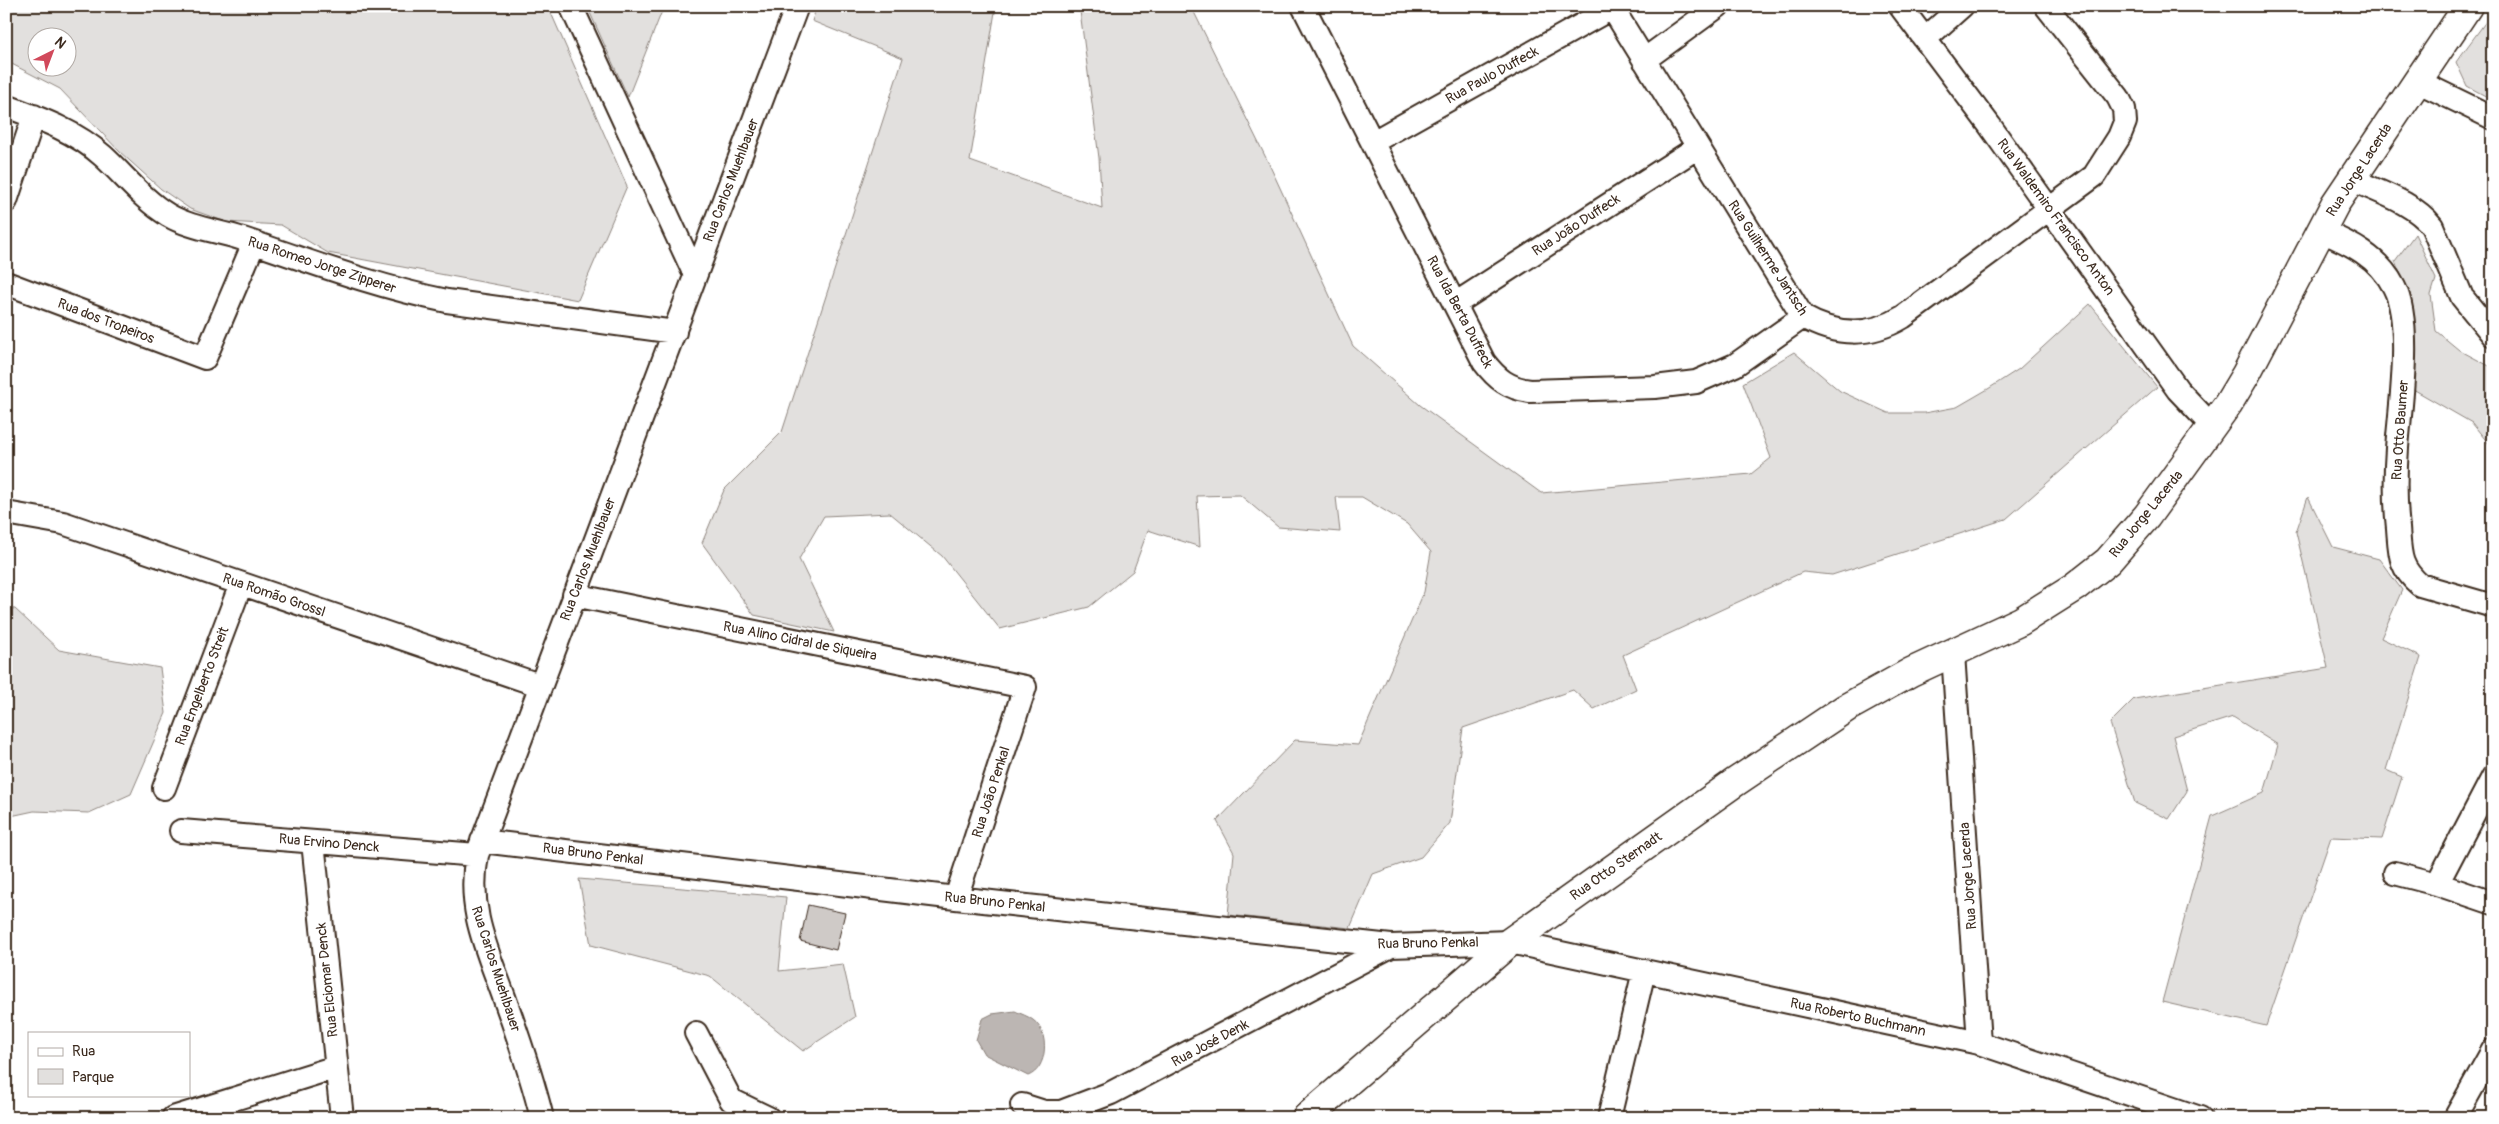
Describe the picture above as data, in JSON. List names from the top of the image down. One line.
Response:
{"streets":{"main road":["Rua Jorge Lacerda","Rua Otto Sternadt"],"street":["Rua Paulo Duffeck","Rua Carlos Muehlbauer","Rua Waldemiro Francisco Anton","Rua João Duffeck","Rua Guilherme Jantsch","Rua Romeo Jorge Zipperer","Rua Ida Berta Duffeck","Rua dos Tropeiros","Rua Otto Baumer","Rua Romão Grossl","Rua Alino Cidral de Siqueira","Rua Engelberto Streit","Rua João Penkal","Rua Ervino Denck","Rua Bruno Penkal","Rua Elciomar Denck","Rua Roberto Buchmann","Rua José Denk"]},"crossings":[["Rua Paulo Duffeck","Rua Guilherme Jantsch"],["Rua Paulo Duffeck","Rua Ida Berta Duffeck"],["Rua Jorge Lacerda","Rua Waldemiro Francisco Anton"],["Rua Jorge Lacerda","Rua Otto Baumer"],["Rua Jorge Lacerda","Rua Otto Sternadt"],["Rua Jorge Lacerda","Rua Roberto Buchmann"],["Rua Carlos Muehlbauer","Rua Romeo Jorge Zipperer"],["Rua Carlos Muehlbauer","Rua Romão Grossl"],["Rua Carlos Muehlbauer","Rua Alino Cidral de Siqueira"],["Rua Carlos Muehlbauer","Rua Ervino Denck"],["Rua Carlos Muehlbauer","Rua Bruno Penkal"],["Rua Waldemiro Francisco Anton","Rua Guilherme Jantsch"],["Rua João Duffeck","Rua Guilherme Jantsch"],["Rua João Duffeck","Rua Ida Berta Duffeck"],["Rua Guilherme Jantsch","Rua Ida Berta Duffeck"],["Rua Romeo Jorge Zipperer","Rua dos Tropeiros"],["Rua Romão Grossl","Rua Engelberto Streit"],["Rua Alino Cidral de Siqueira","Rua João Penkal"],["Rua João Penkal","Rua Bruno Penkal"],["Rua Ervino Denck","Rua Bruno Penkal"],["Rua Ervino Denck","Rua Elciomar Denck"],["Rua Bruno Penkal","Rua Otto Sternadt"],["Rua Bruno Penkal","Rua Roberto Buchmann"],["Rua Bruno Penkal","Rua José Denk"],["Rua Otto Sternadt","Rua Roberto Buchmann"]],"legend":["Rua","Parque"],"north":"top right"}
